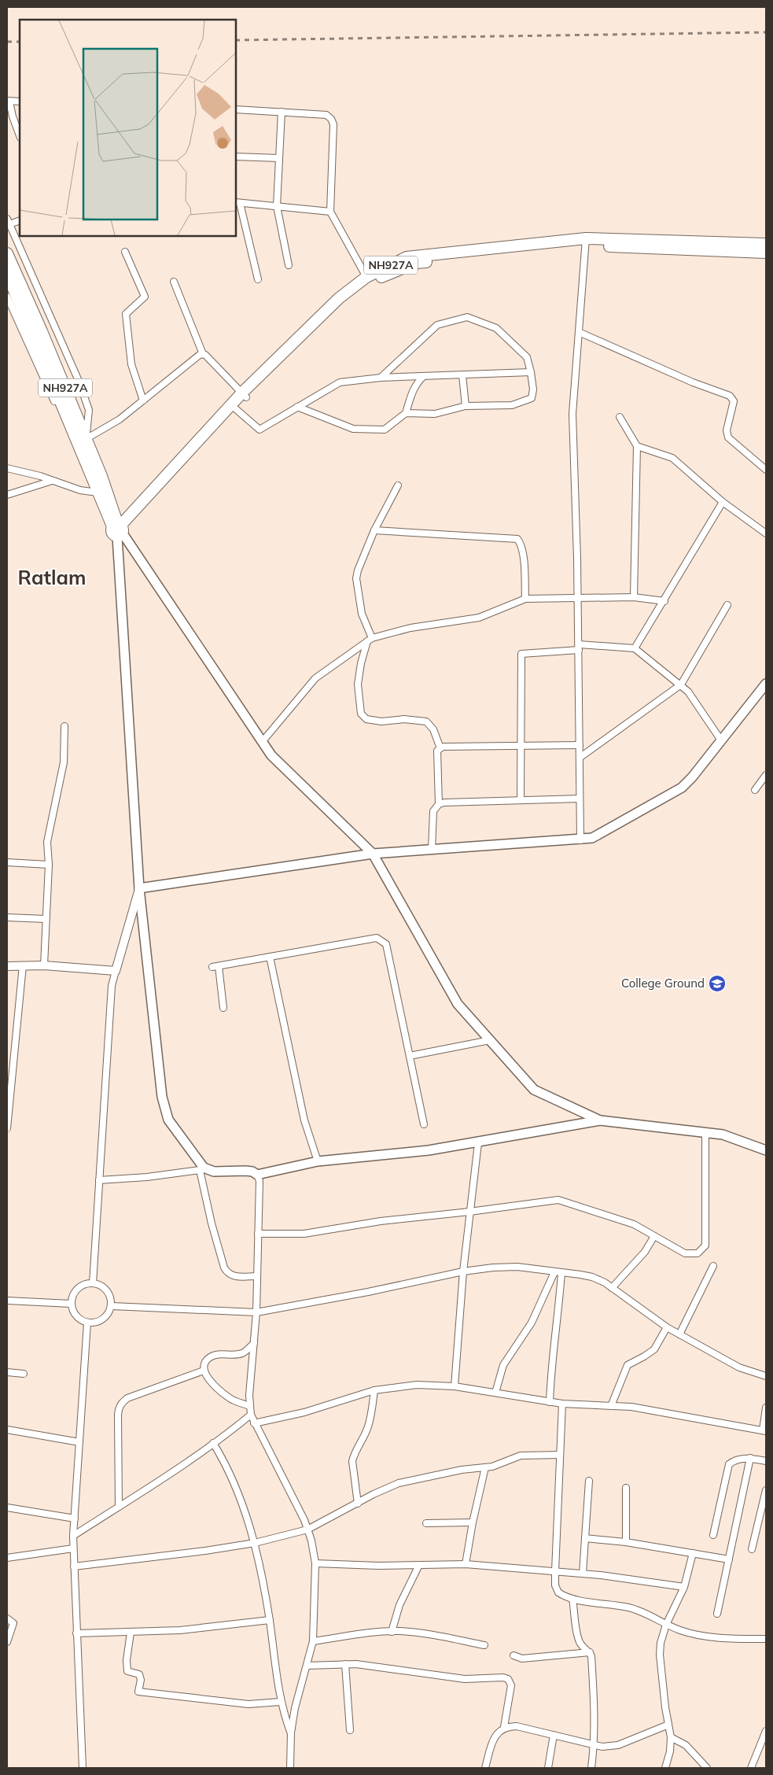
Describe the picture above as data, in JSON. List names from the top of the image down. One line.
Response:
{"streets":{"highway":["NH927A"]},"districts":["Ratlam"],"places":{"school or university":["College Ground"]}}
